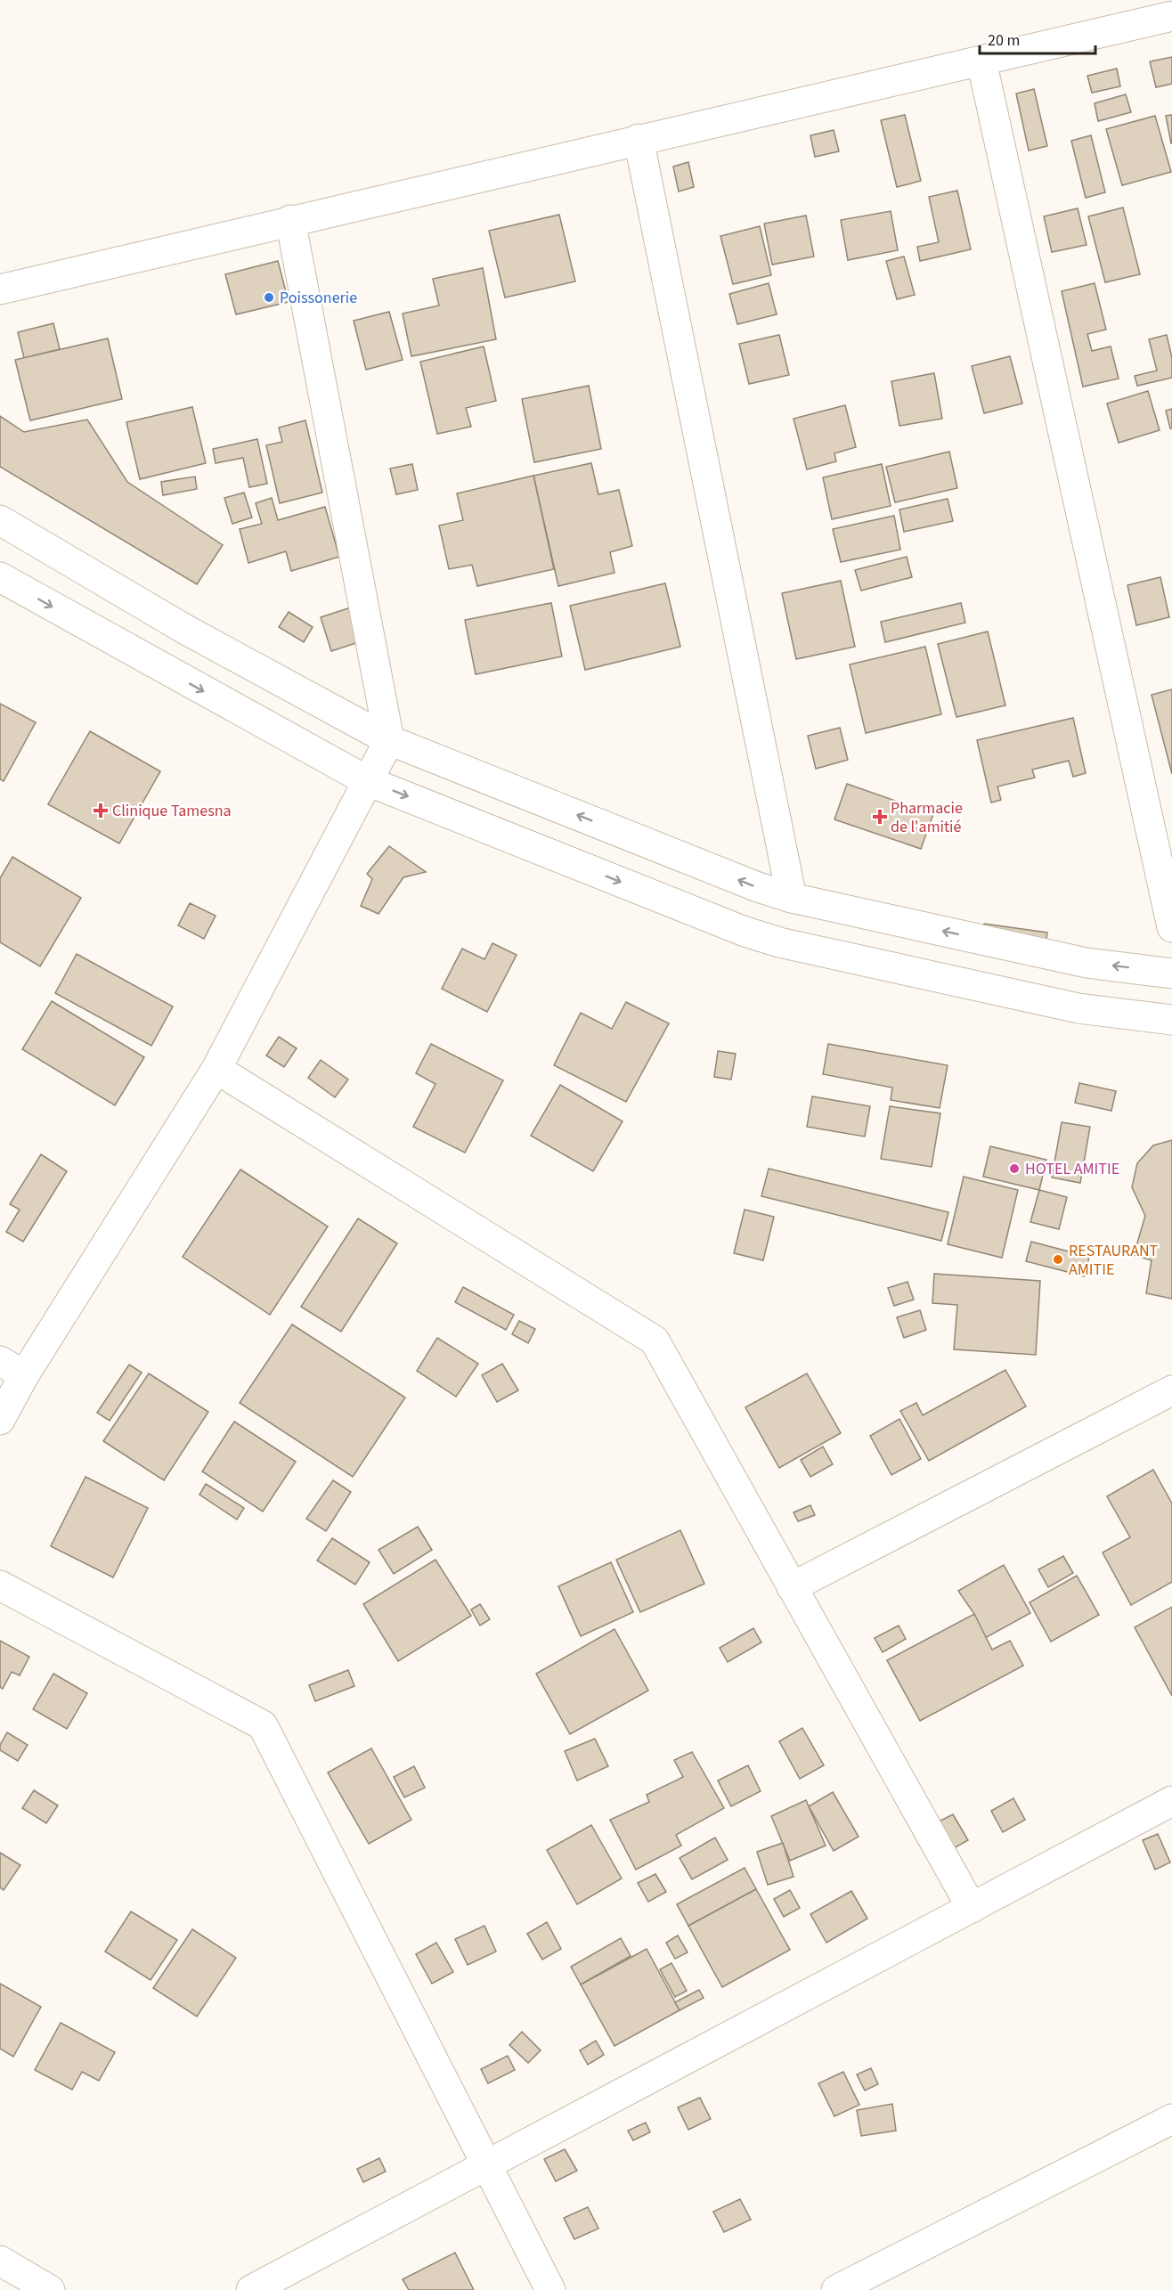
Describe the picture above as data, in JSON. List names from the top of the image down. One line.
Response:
{"places":{"other":["Poissonerie","HOTEL AMITIE","RESTAURANT AMITIE"],"health":["Clinique Tamesna","Pharmacie de l'amitié"]},"scale_bar":"20 m"}
